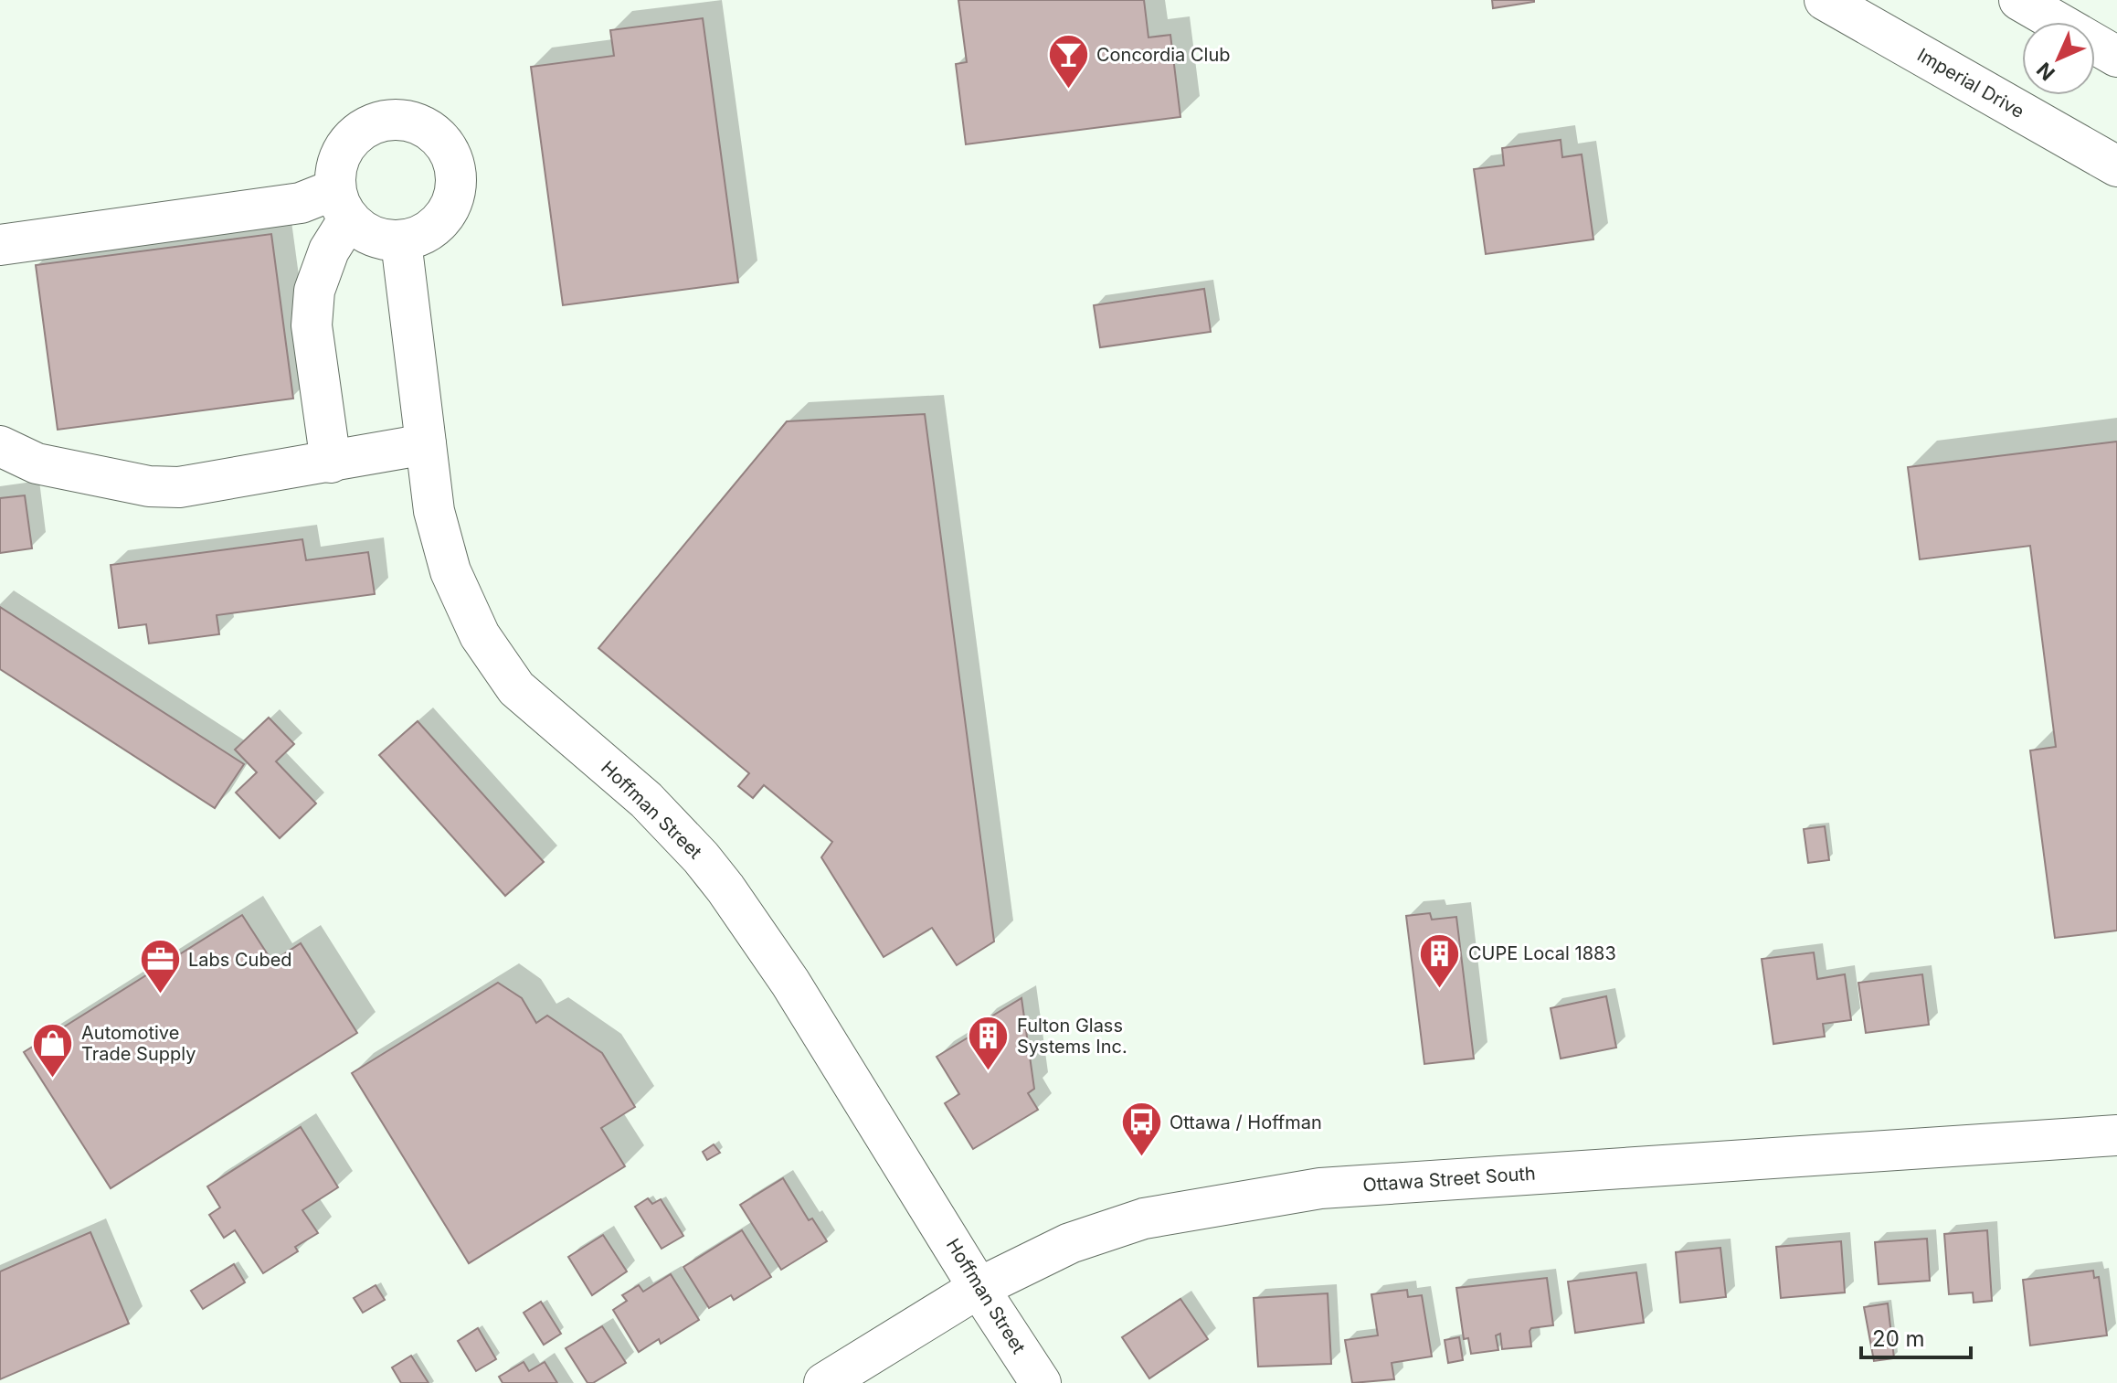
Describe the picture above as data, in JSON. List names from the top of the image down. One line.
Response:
{"streets":{"main road":["Imperial Drive","Hoffman Street","Ottawa Street South"]},"crossings":[["Hoffman Street","Ottawa Street South"]],"places":{"bar":["Concordia Club"],"building":["CUPE Local 1883","Fulton Glass Systems Inc."],"office":["Labs Cubed"],"shop":["Automotive Trade Supply"],"bus stop":["Ottawa / Hoffman"]},"scale_bar":"20 m","north":"bottom left"}
